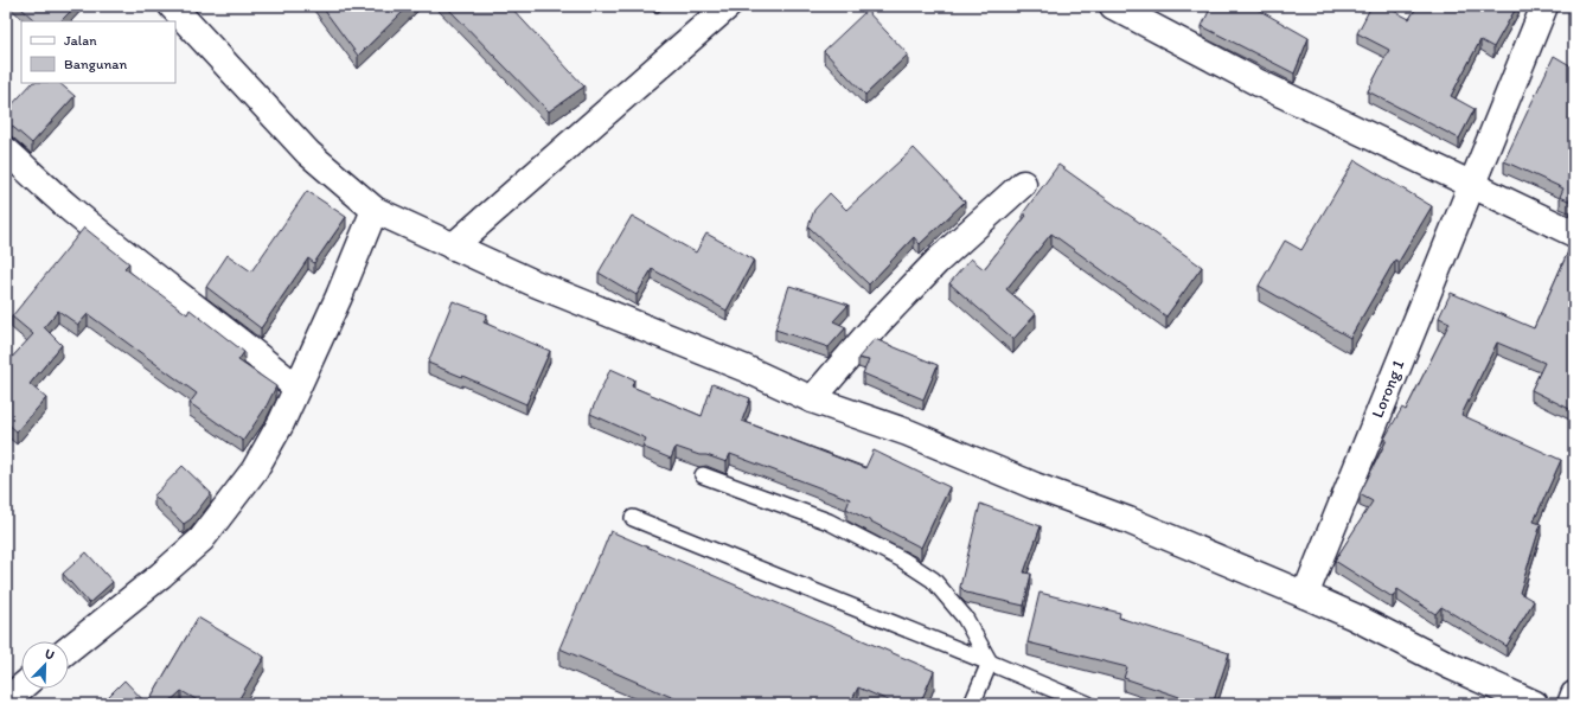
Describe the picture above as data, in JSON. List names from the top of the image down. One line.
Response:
{"streets":{"main road":["Lorong 1"]},"legend":["Jalan","Bangunan"],"north":"top right"}
